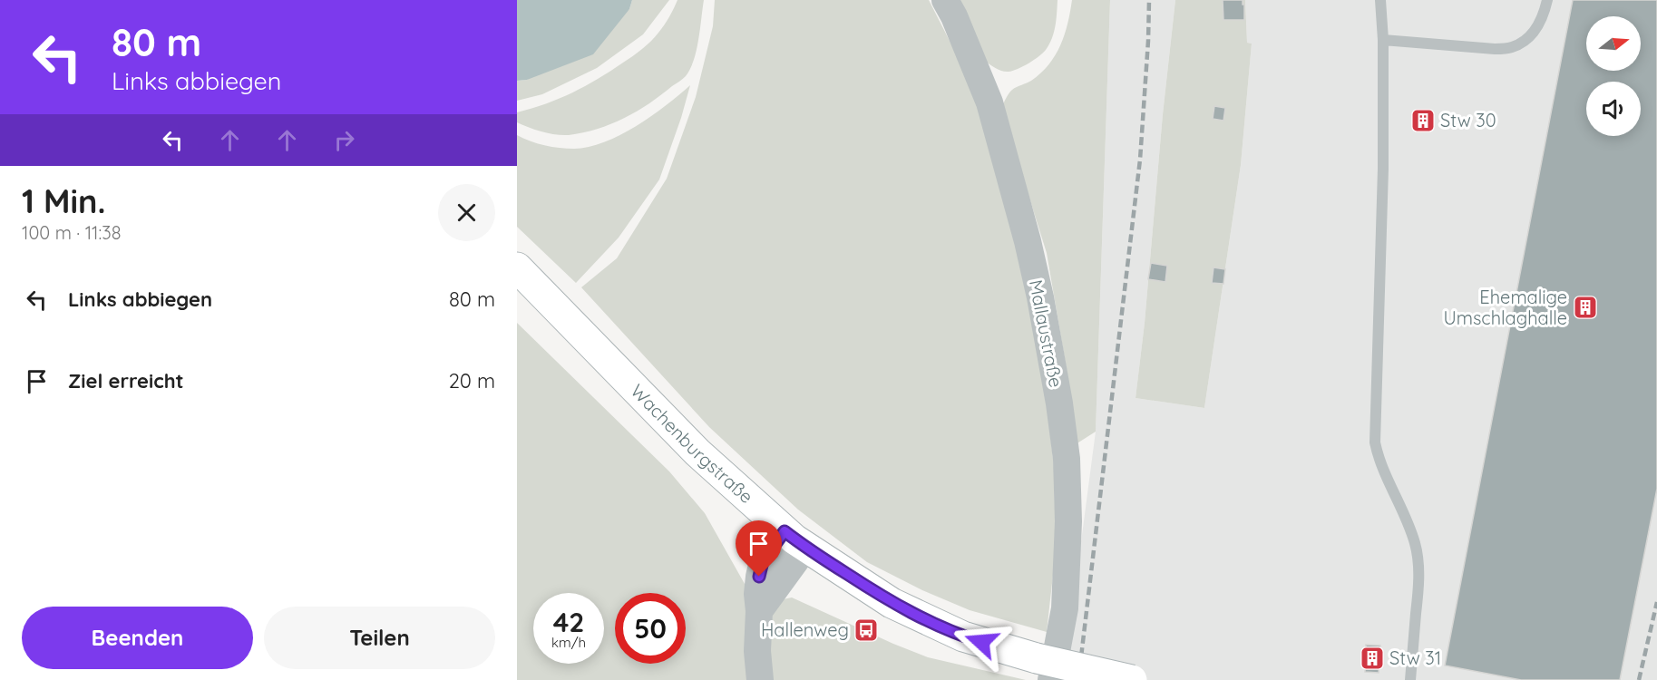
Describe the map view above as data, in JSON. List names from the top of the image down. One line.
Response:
{"streets":{"main road":["Wachenburgstraße"],"street":["Mallaustraße"]},"crossings":[["Mallaustraße","Wachenburgstraße"]],"places":{"building":["Stw 30","Ehemalige Umschlaghalle","Stw 31"],"bus stop":["Hallenweg"]},"north":"right","page":{"turn":["80 m","Links abbiegen"],"heading":["1 Min.","100 m · 11:38"],"list":[{"name":"Links abbiegen","value":"80 m"},{"name":"Ziel erreicht","value":"20 m"}],"speed":"42 km/h","limit":"50","buttons":["Beenden","Teilen"]}}
